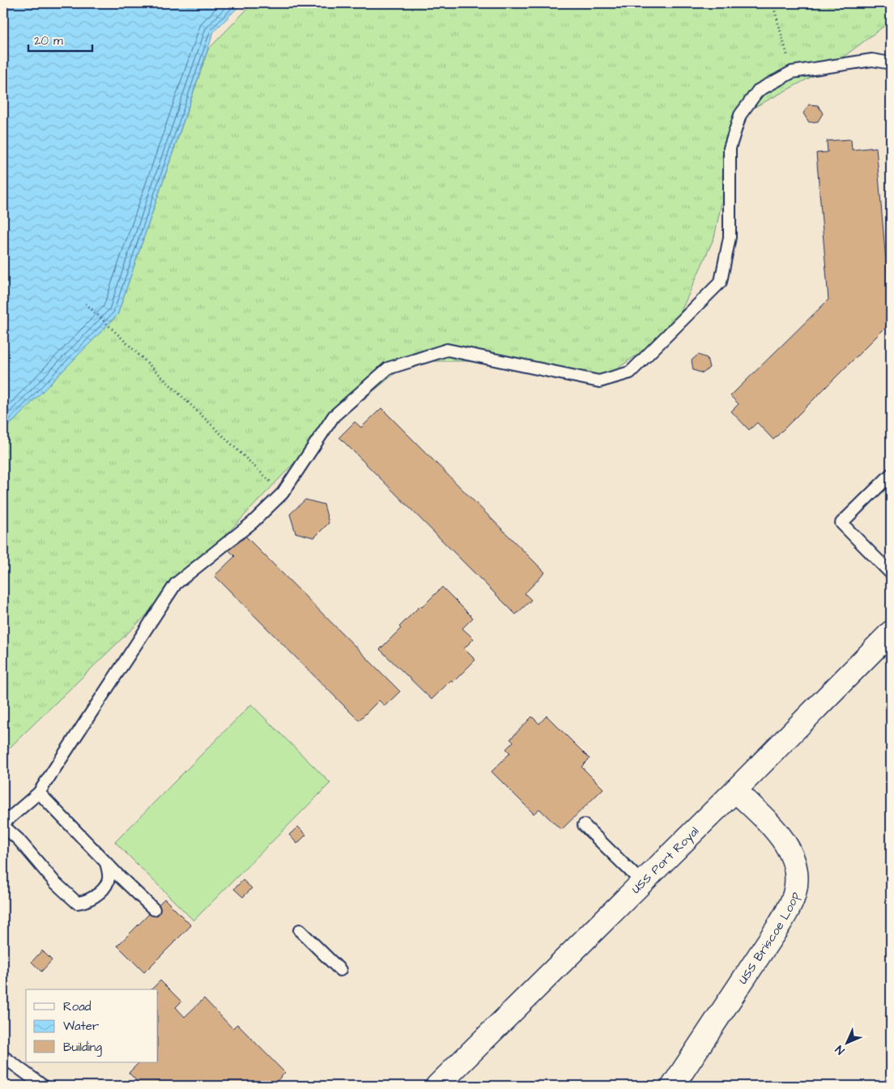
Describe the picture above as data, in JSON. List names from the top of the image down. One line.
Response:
{"streets":{"street":["USS Port Royal","USS Briscoe Loop"]},"crossings":[["USS Port Royal","USS Briscoe Loop"]],"legend":["Road","Water","Building"],"scale_bar":"20 m","north":"bottom left"}
